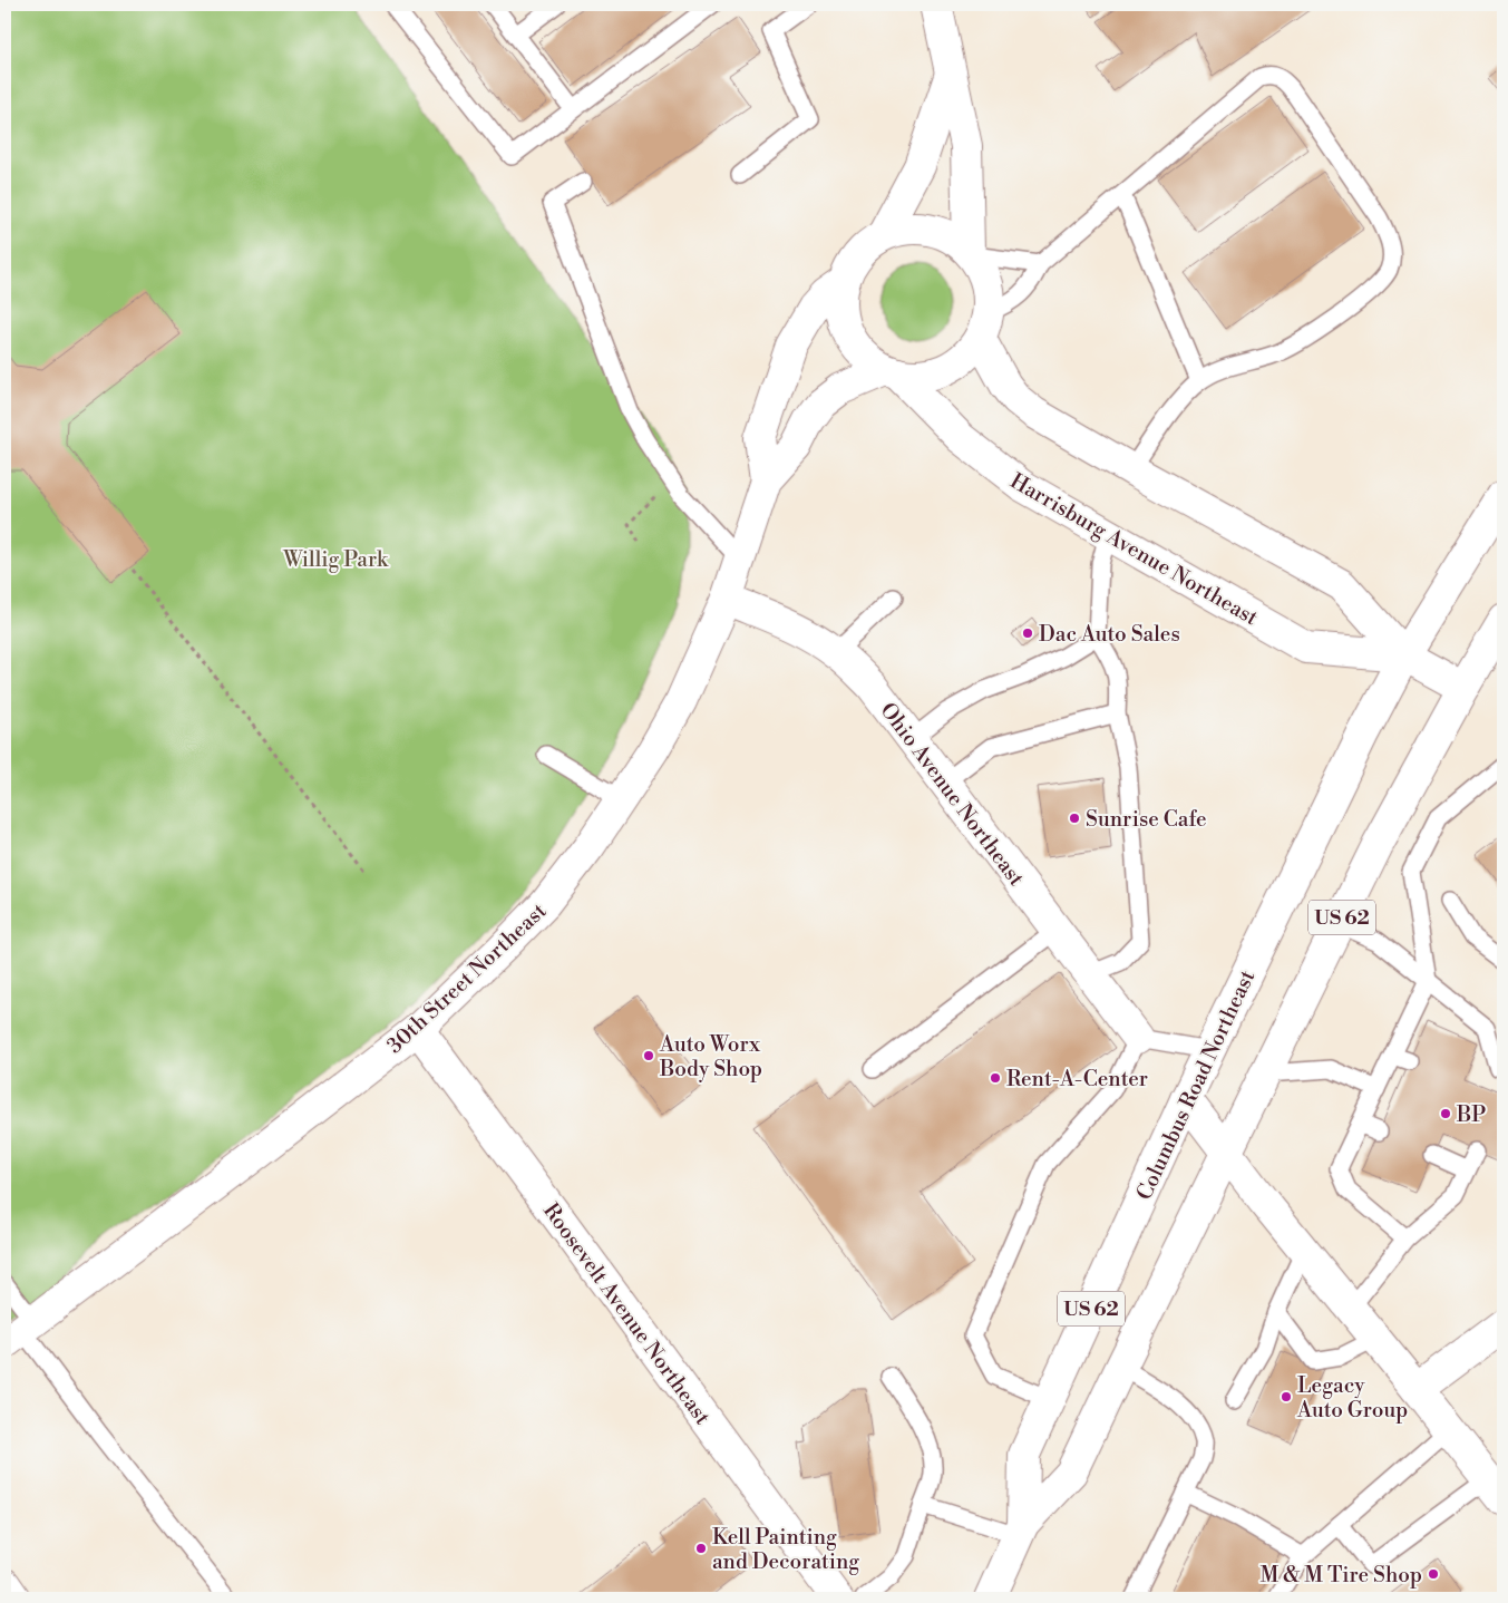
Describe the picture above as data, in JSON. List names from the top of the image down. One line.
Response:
{"streets":{"main road":["Harrisburg Avenue Northeast","Ohio Avenue Northeast","US 62","30th Street Northeast","Columbus Road Northeast","Roosevelt Avenue Northeast"]},"crossings":[["Harrisburg Avenue Northeast","US 62"],["Harrisburg Avenue Northeast","30th Street Northeast"],["Harrisburg Avenue Northeast","Columbus Road Northeast"],["Ohio Avenue Northeast","30th Street Northeast"],["US 62","Columbus Road Northeast"],["30th Street Northeast","Roosevelt Avenue Northeast"]],"parks":["Willig Park"],"places":["Dac Auto Sales","Sunrise Cafe","Auto Worx Body Shop","Rent-A-Center","BP","Legacy Auto Group","Kell Painting and Decorating","M & M Tire Shop"]}
